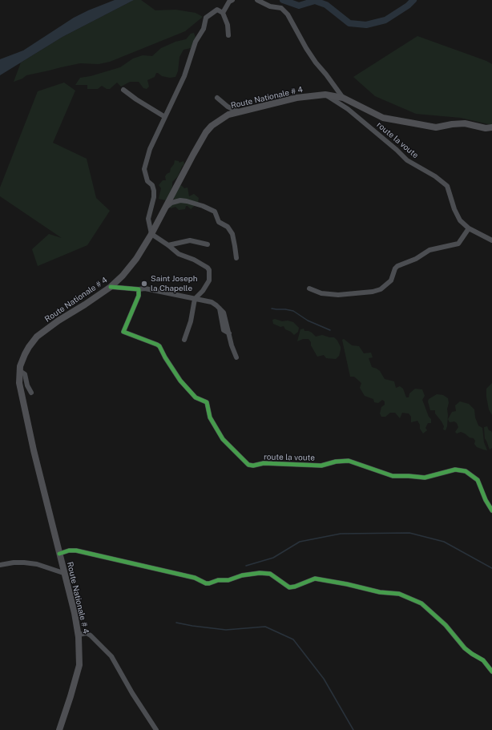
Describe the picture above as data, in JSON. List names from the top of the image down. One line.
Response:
{"streets":{"main road":["Route Nationale # 4"],"street":["route la voute"]},"crossings":[["Route Nationale # 4","route la voute"]],"places":["Saint Joseph la Chapelle"]}
